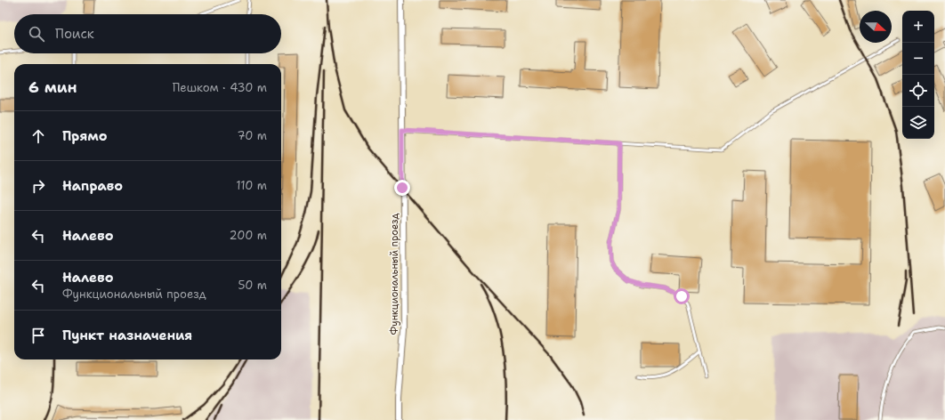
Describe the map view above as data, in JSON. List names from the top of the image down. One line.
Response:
{"streets":{"street":["Функциональный проезд"]},"north":"right","page":{"map_buttons":["+","−"],"search":"Поиск","heading":["6 мин","Пешком · 430 m"],"list":[["Прямо","70 m"],["Направо","110 m"],["Налево","200 m"],["Налево","Функциональный проезд","50 m"],"Пункт назначения"]}}
